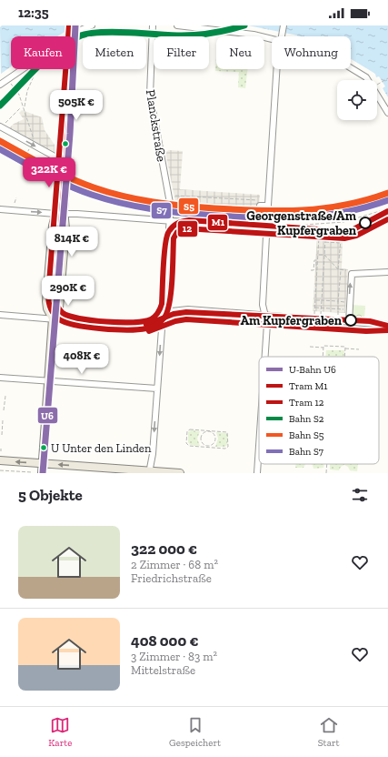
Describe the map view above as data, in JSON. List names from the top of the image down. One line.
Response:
{"streets":{"street":["Planckstraße"]},"places":["Georgenstraße/Am Kupfergraben","Am Kupfergraben","U Unter den Linden"],"lines":["metro line U6","tram line M1","tram line 12","rail line S2","rail line S5","rail line S7"],"legend":["U-Bahn U6","Tram M1","Tram 12","Bahn S2","Bahn S5","Bahn S7"],"page":{"status":"12:35","chip":["Kaufen","Mieten","Filter","Neu","Wohnung"],"price":["505K €","322K €","814K €","290K €","408K €"],"heading":"5 Objekte","list":[{"name":"322 000 €","note":"2 Zimmer · 68 m² · Friedrichstraße"},{"name":"408 000 €","note":"3 Zimmer · 83 m² · Mittelstraße"}],"tabs":["Karte","Gespeichert","Start"]}}
